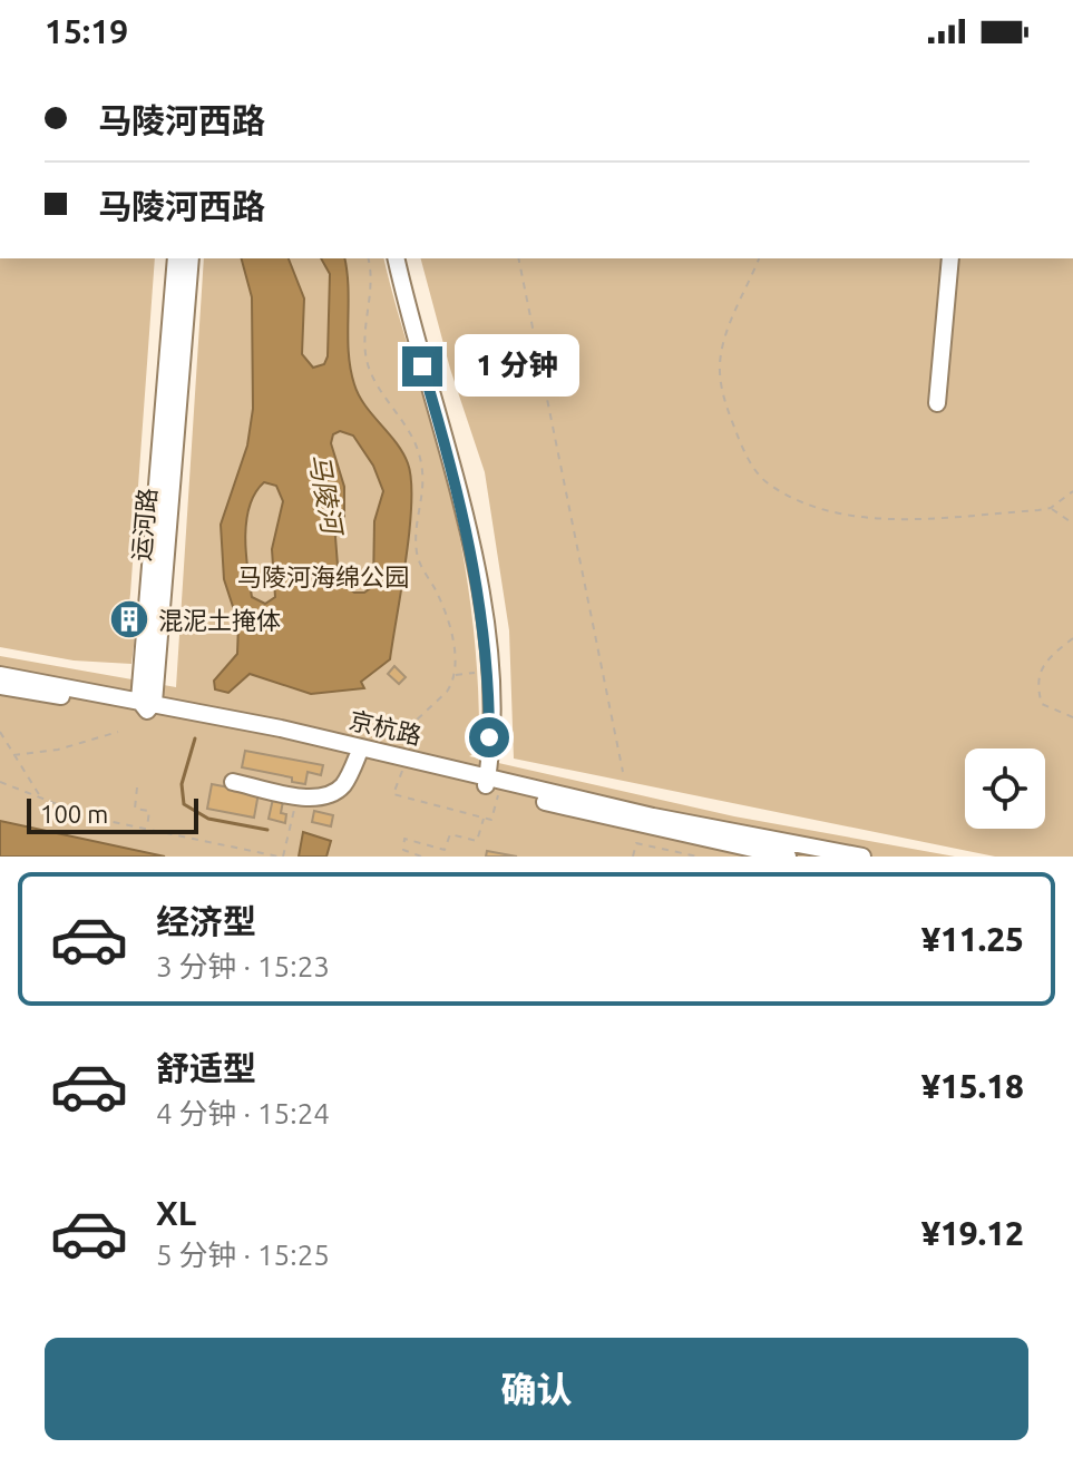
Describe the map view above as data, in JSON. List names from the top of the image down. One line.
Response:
{"streets":{"street":["运河路","京杭路"]},"crossings":[["运河路","京杭路"]],"water":["马陵河"],"parks":["马陵河海绵公园"],"places":{"building":["混泥土掩体"]},"scale_bar":"100 m","page":{"status":"15:19","banner":["马陵河西路","马陵河西路"],"bubble":"1 分钟","scale":"100 m","list":[{"name":"经济型","note":"3 分钟 · 15:23","value":"¥11.25"},{"name":"舒适型","note":"4 分钟 · 15:24","value":"¥15.18"},{"name":"XL","note":"5 分钟 · 15:25","value":"¥19.12"}],"buttons":"确认"}}
